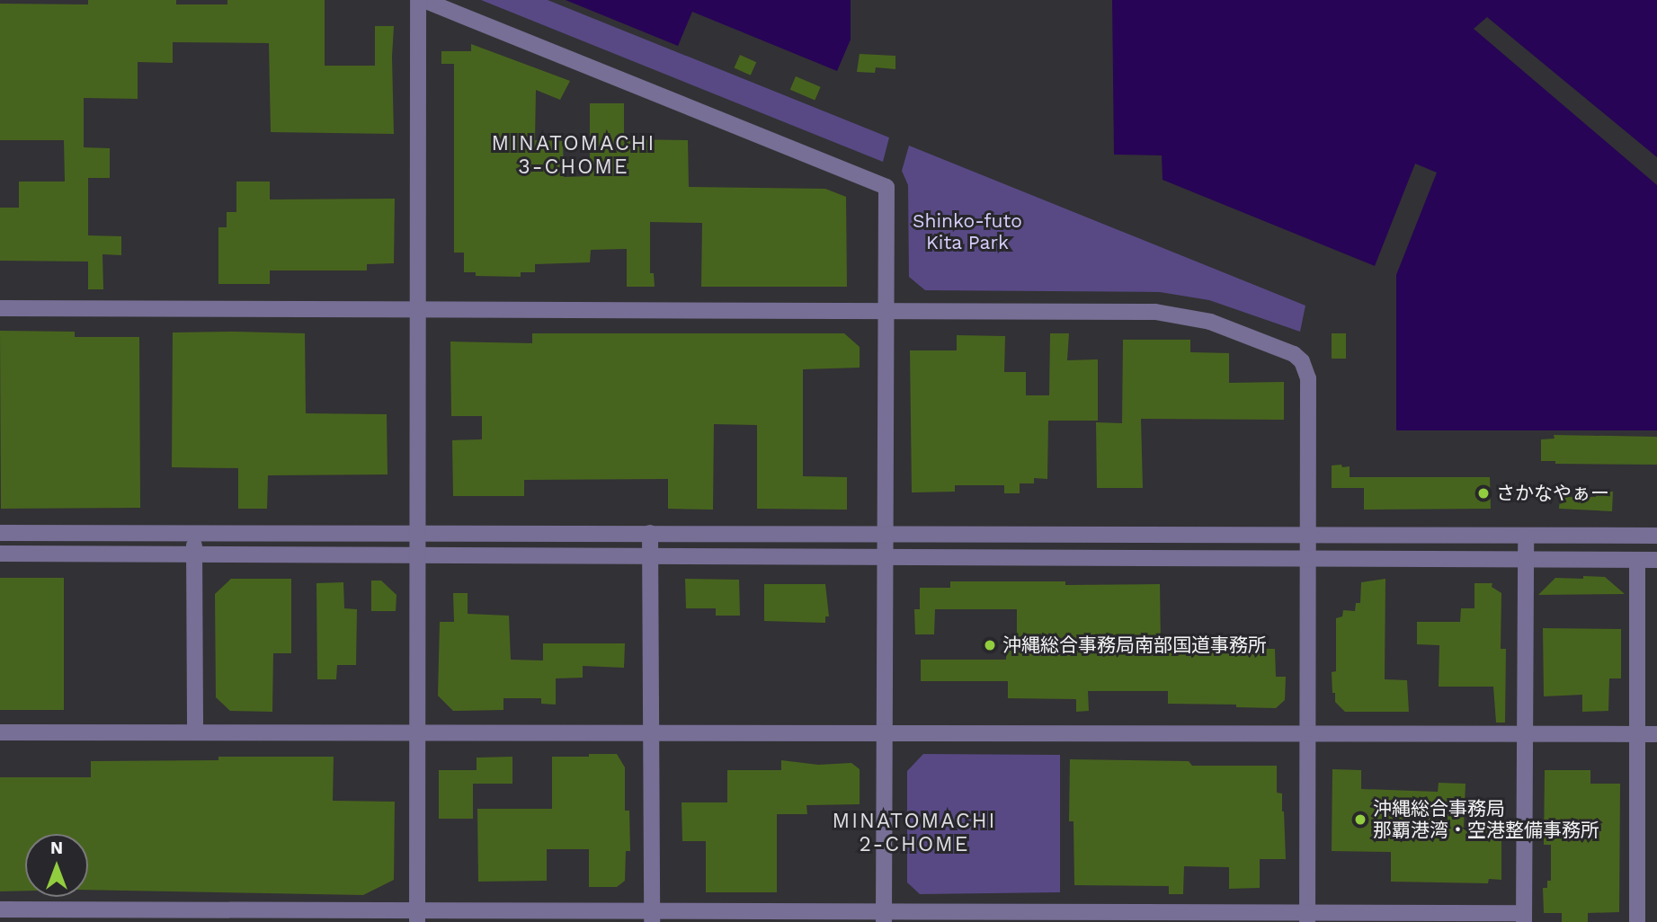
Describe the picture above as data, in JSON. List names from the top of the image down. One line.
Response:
{"districts":["MINATOMACHI 3-CHOME","MINATOMACHI 2-CHOME"],"parks":["Shinko-futo Kita Park"],"places":["さかなやぁー","沖縄総合事務局南部国道事務所","沖縄総合事務局 那覇港湾・空港整備事務所"],"north":"top"}
